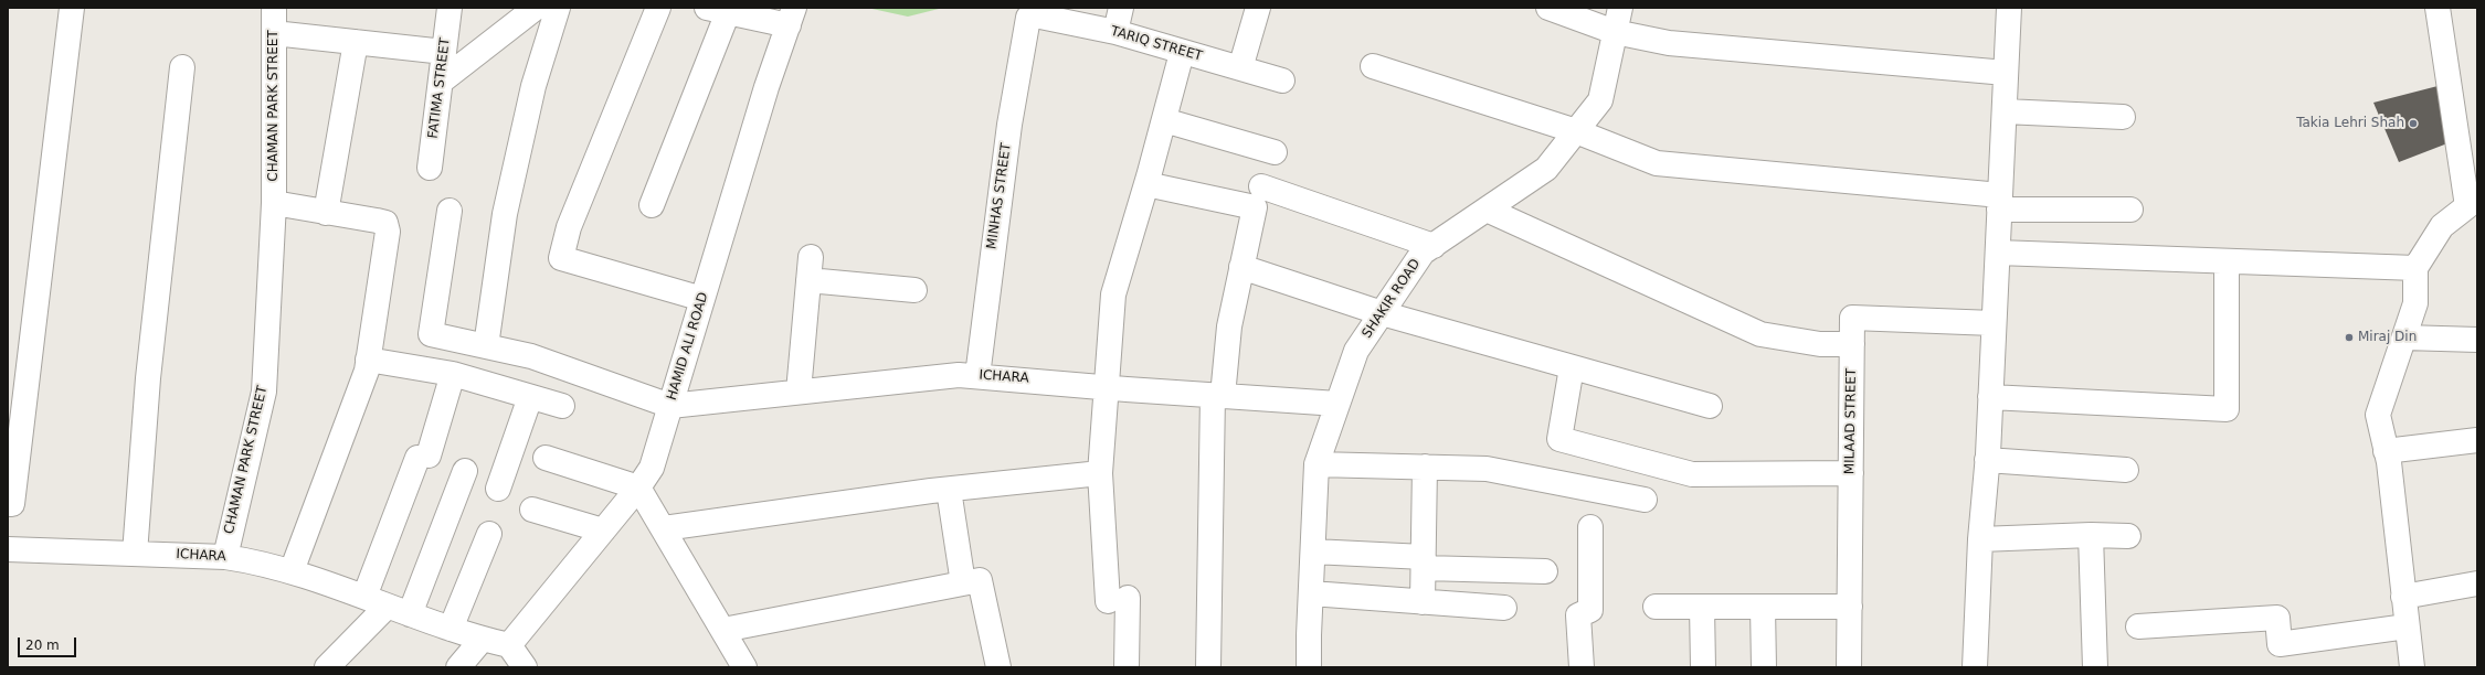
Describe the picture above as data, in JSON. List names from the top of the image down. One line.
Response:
{"streets":{"street":["TARIQ STREET","FATIMA STREET","CHAMAN PARK STREET","MINHAS STREET","SHAKIR ROAD","HAMID ALI ROAD","ICHARA","MILAAD STREET"]},"crossings":[["TARIQ STREET","MINHAS STREET"],["CHAMAN PARK STREET","ICHARA"],["MINHAS STREET","ICHARA"],["SHAKIR ROAD","ICHARA"],["HAMID ALI ROAD","ICHARA"]],"places":["Takia Lehri Shah","Miraj Din"],"scale_bar":"20 m"}
